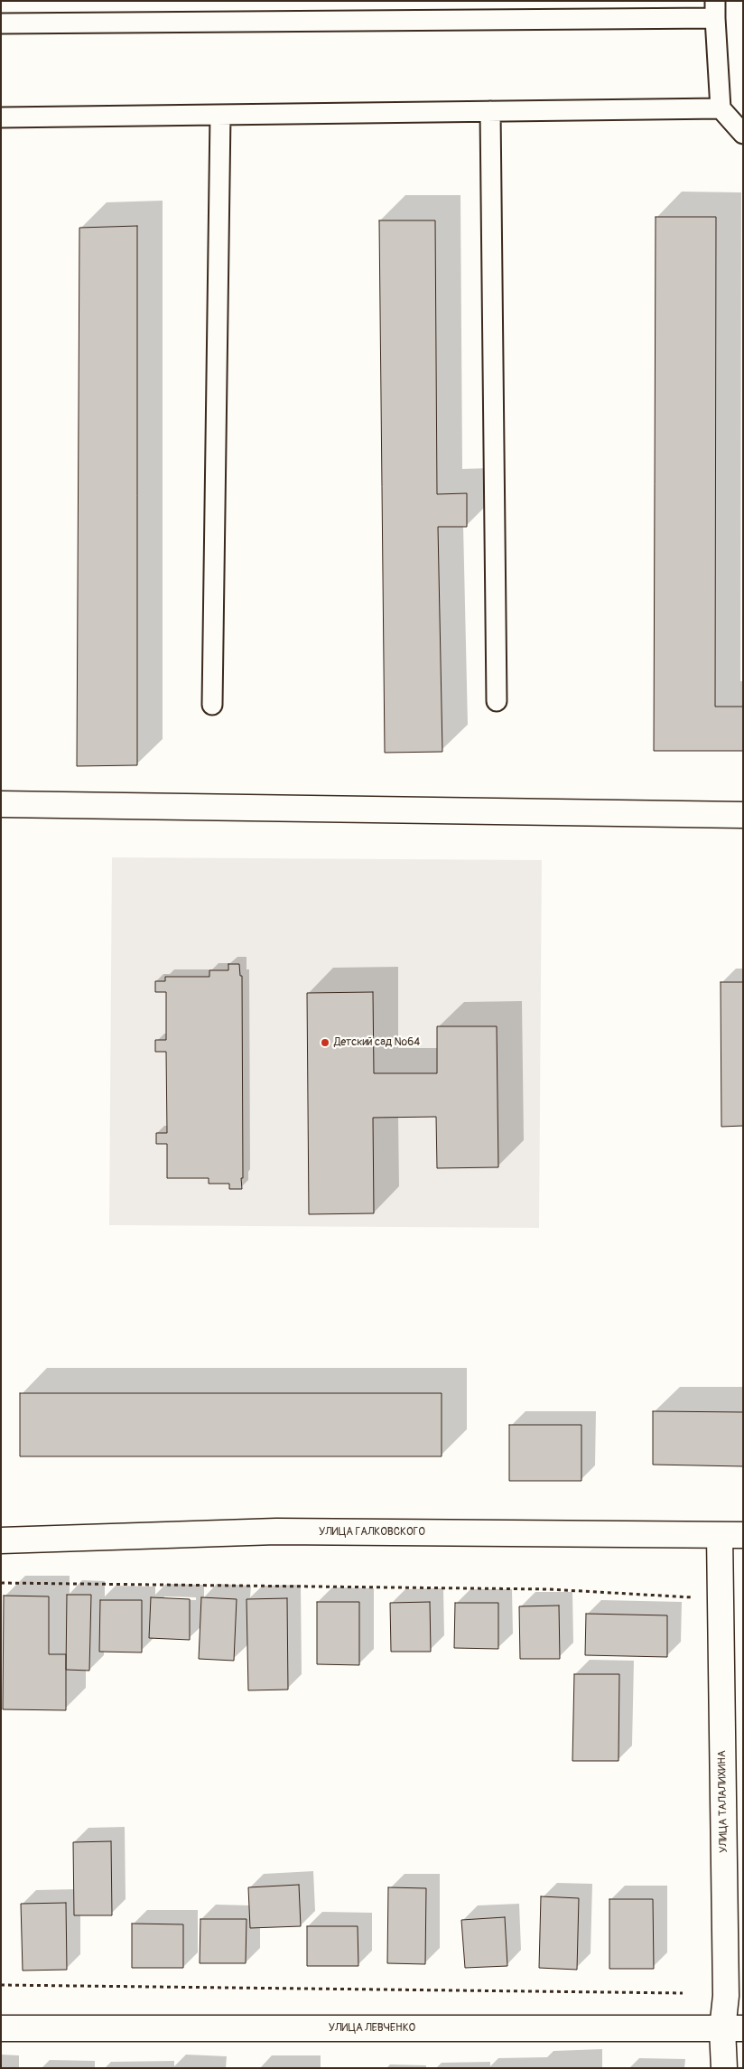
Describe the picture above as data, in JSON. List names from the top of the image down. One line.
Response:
{"streets":{"street":["УЛИЦА ГАЛКОВСКОГО","УЛИЦА ТАЛАЛИХИНА","УЛИЦА ЛЕВЧЕНКО"]},"crossings":[["УЛИЦА ГАЛКОВСКОГО","УЛИЦА ТАЛАЛИХИНА"],["УЛИЦА ТАЛАЛИХИНА","УЛИЦА ЛЕВЧЕНКО"]],"places":["Детский сад №64"]}
